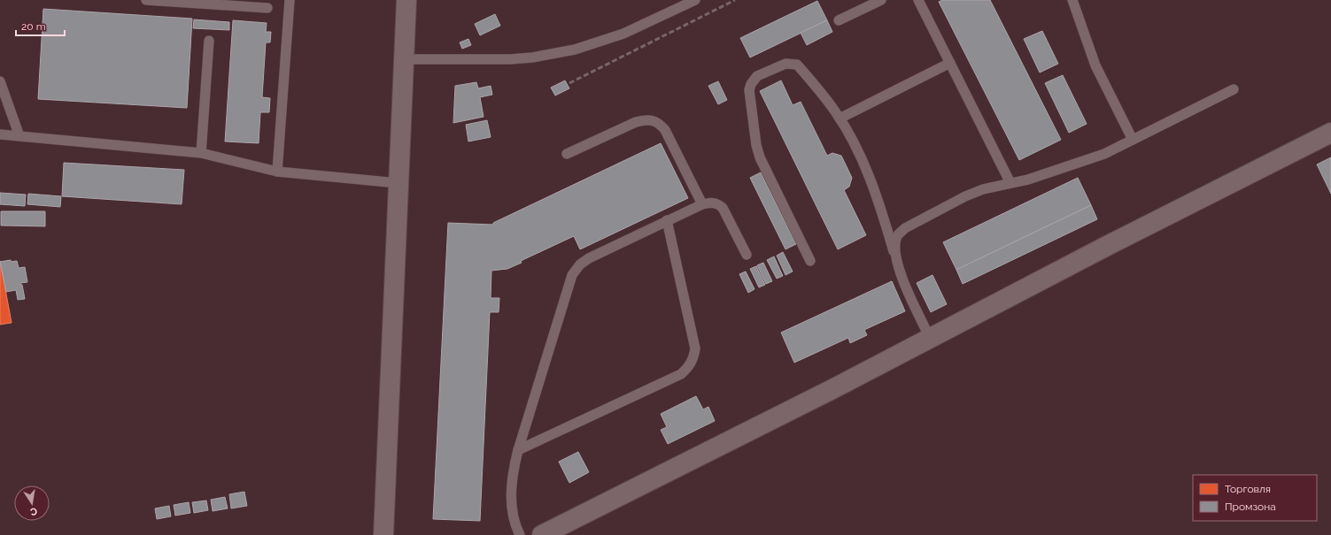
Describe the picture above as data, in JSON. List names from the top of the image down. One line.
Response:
{"legend":["Торговля","Промзона"],"scale_bar":"20 m","north":"bottom"}
